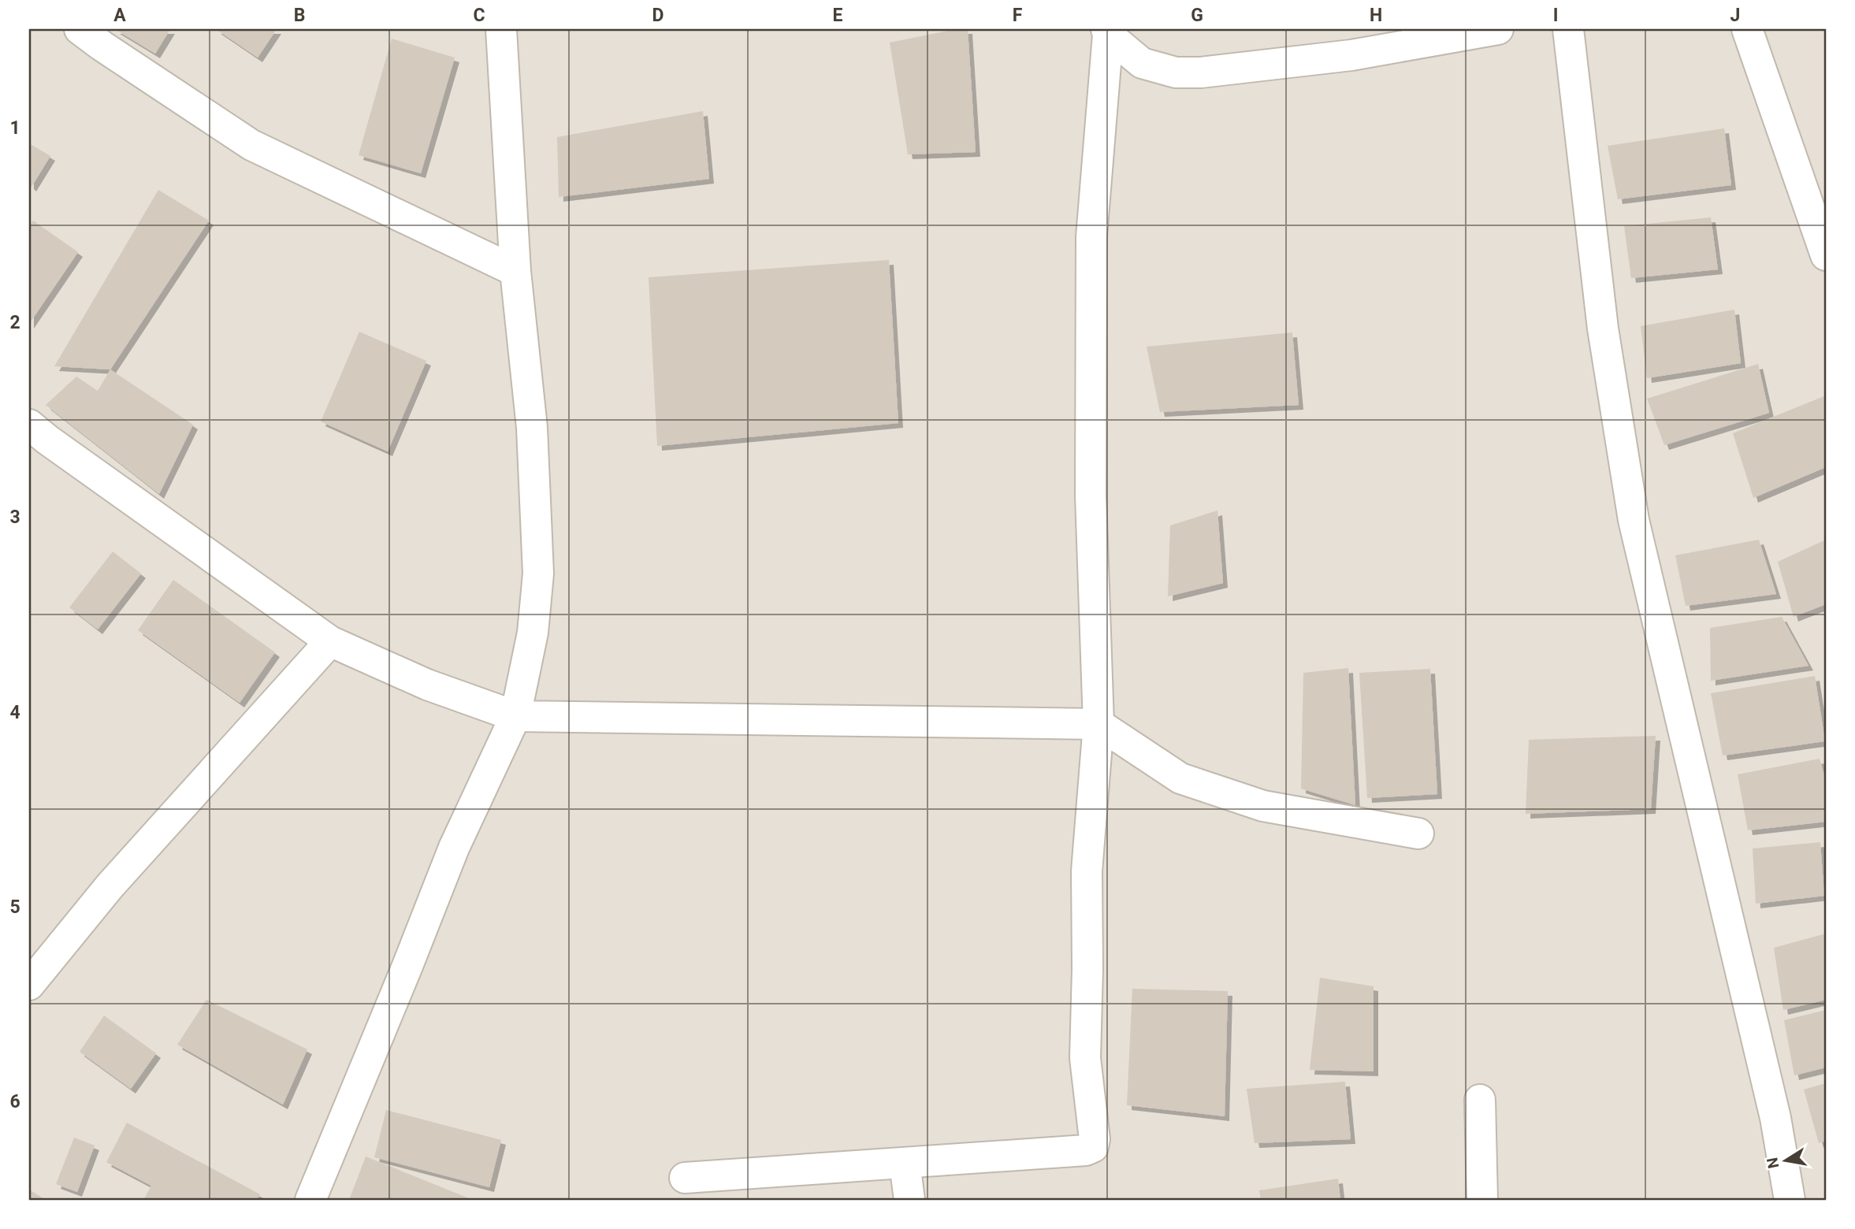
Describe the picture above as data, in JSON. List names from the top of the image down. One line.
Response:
{"north":"left","grid":{"columns":["A","B","C","D","E","F","G","H","I","J"],"rows":["1","2","3","4","5","6"]}}
